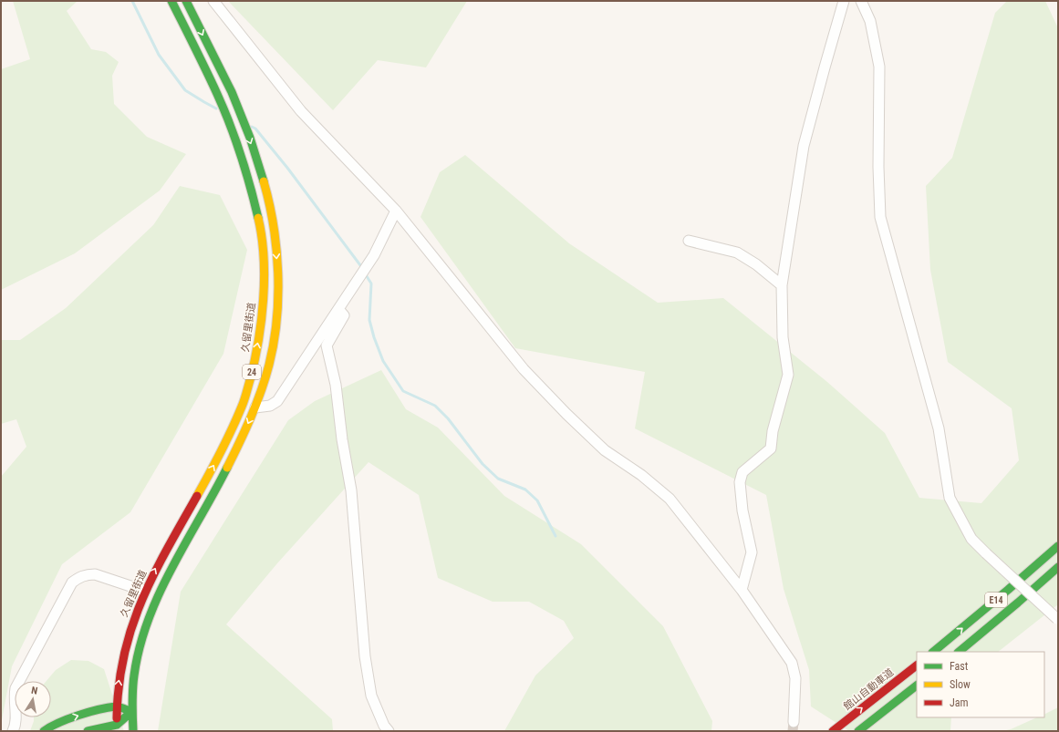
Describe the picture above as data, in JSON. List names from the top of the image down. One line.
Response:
{"streets":{"main road":["久留里街道","24","E14","館山自動車道"]},"legend":["Fast","Slow","Jam"],"north":"top"}
